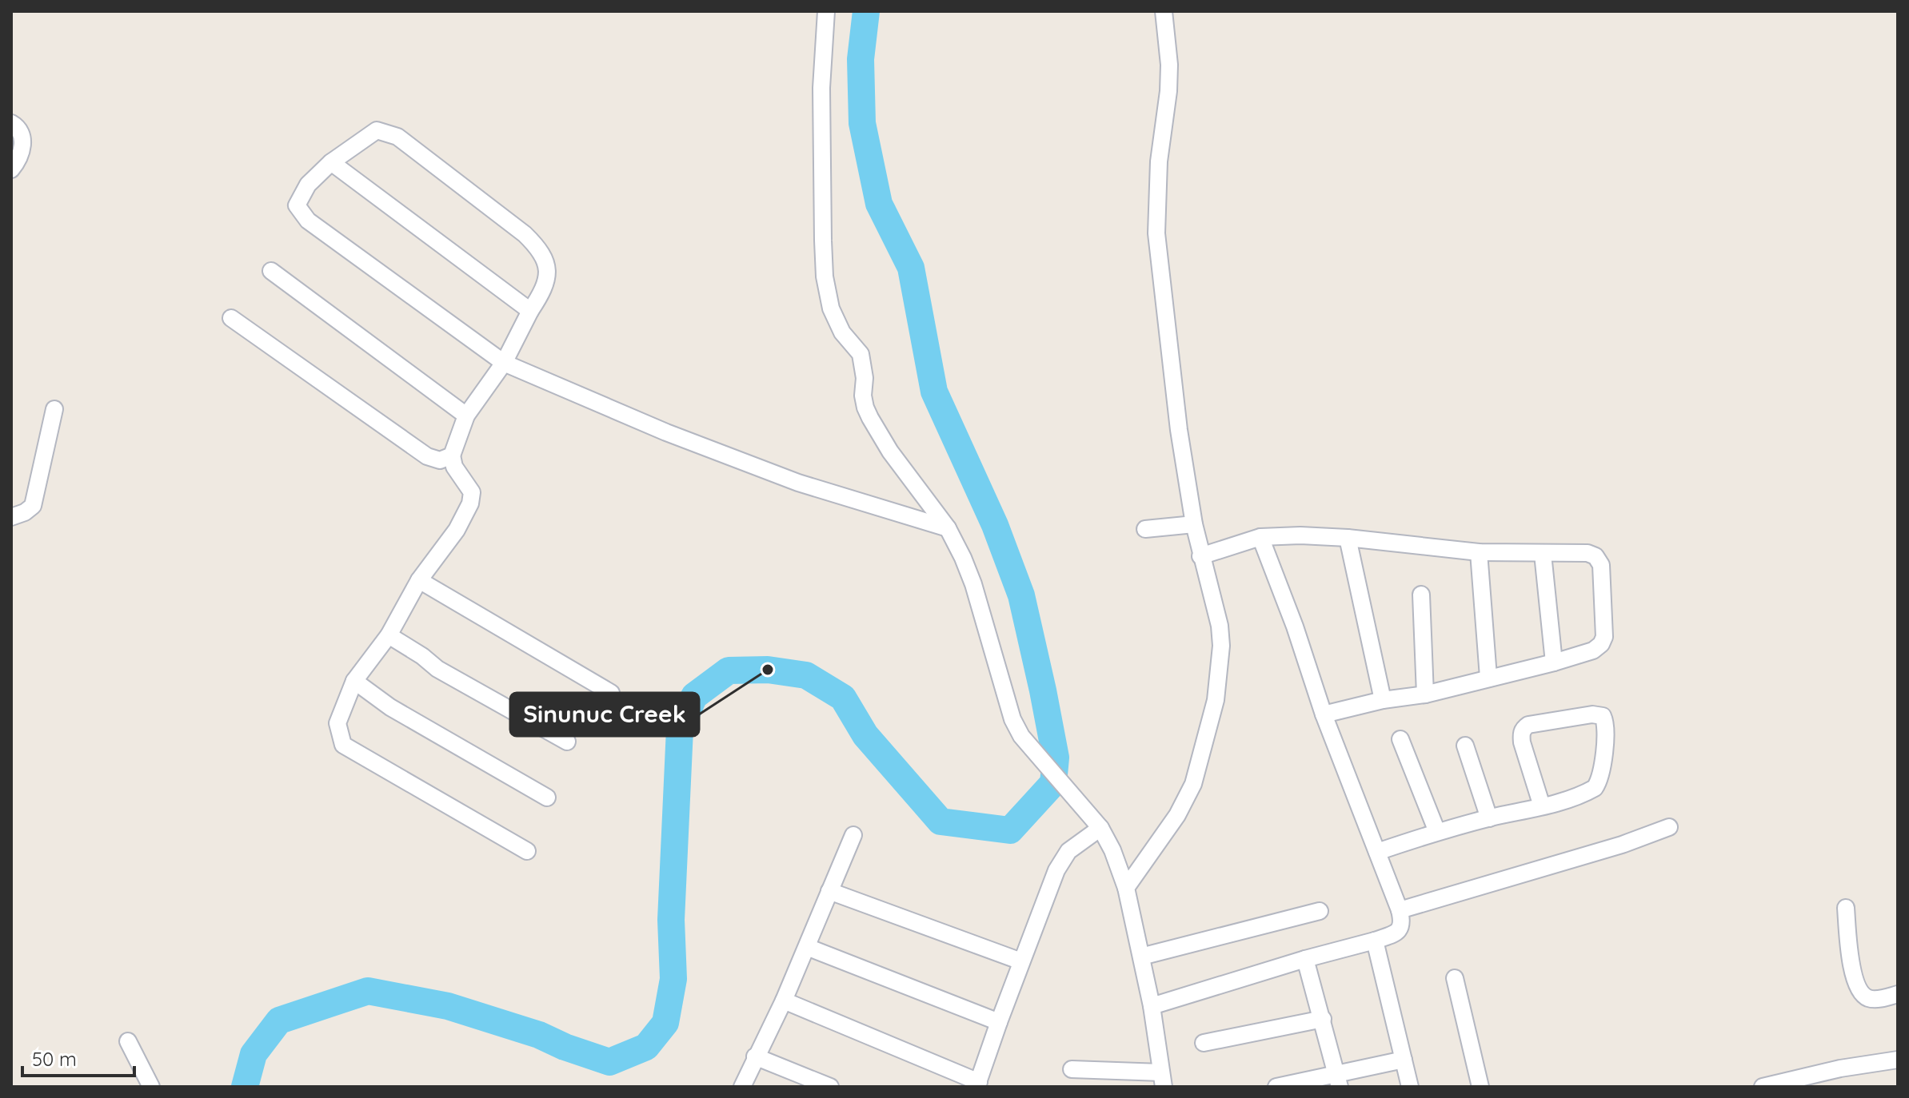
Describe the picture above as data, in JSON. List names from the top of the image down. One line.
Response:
{"places":["Sinunuc Creek"],"scale_bar":"50 m"}
